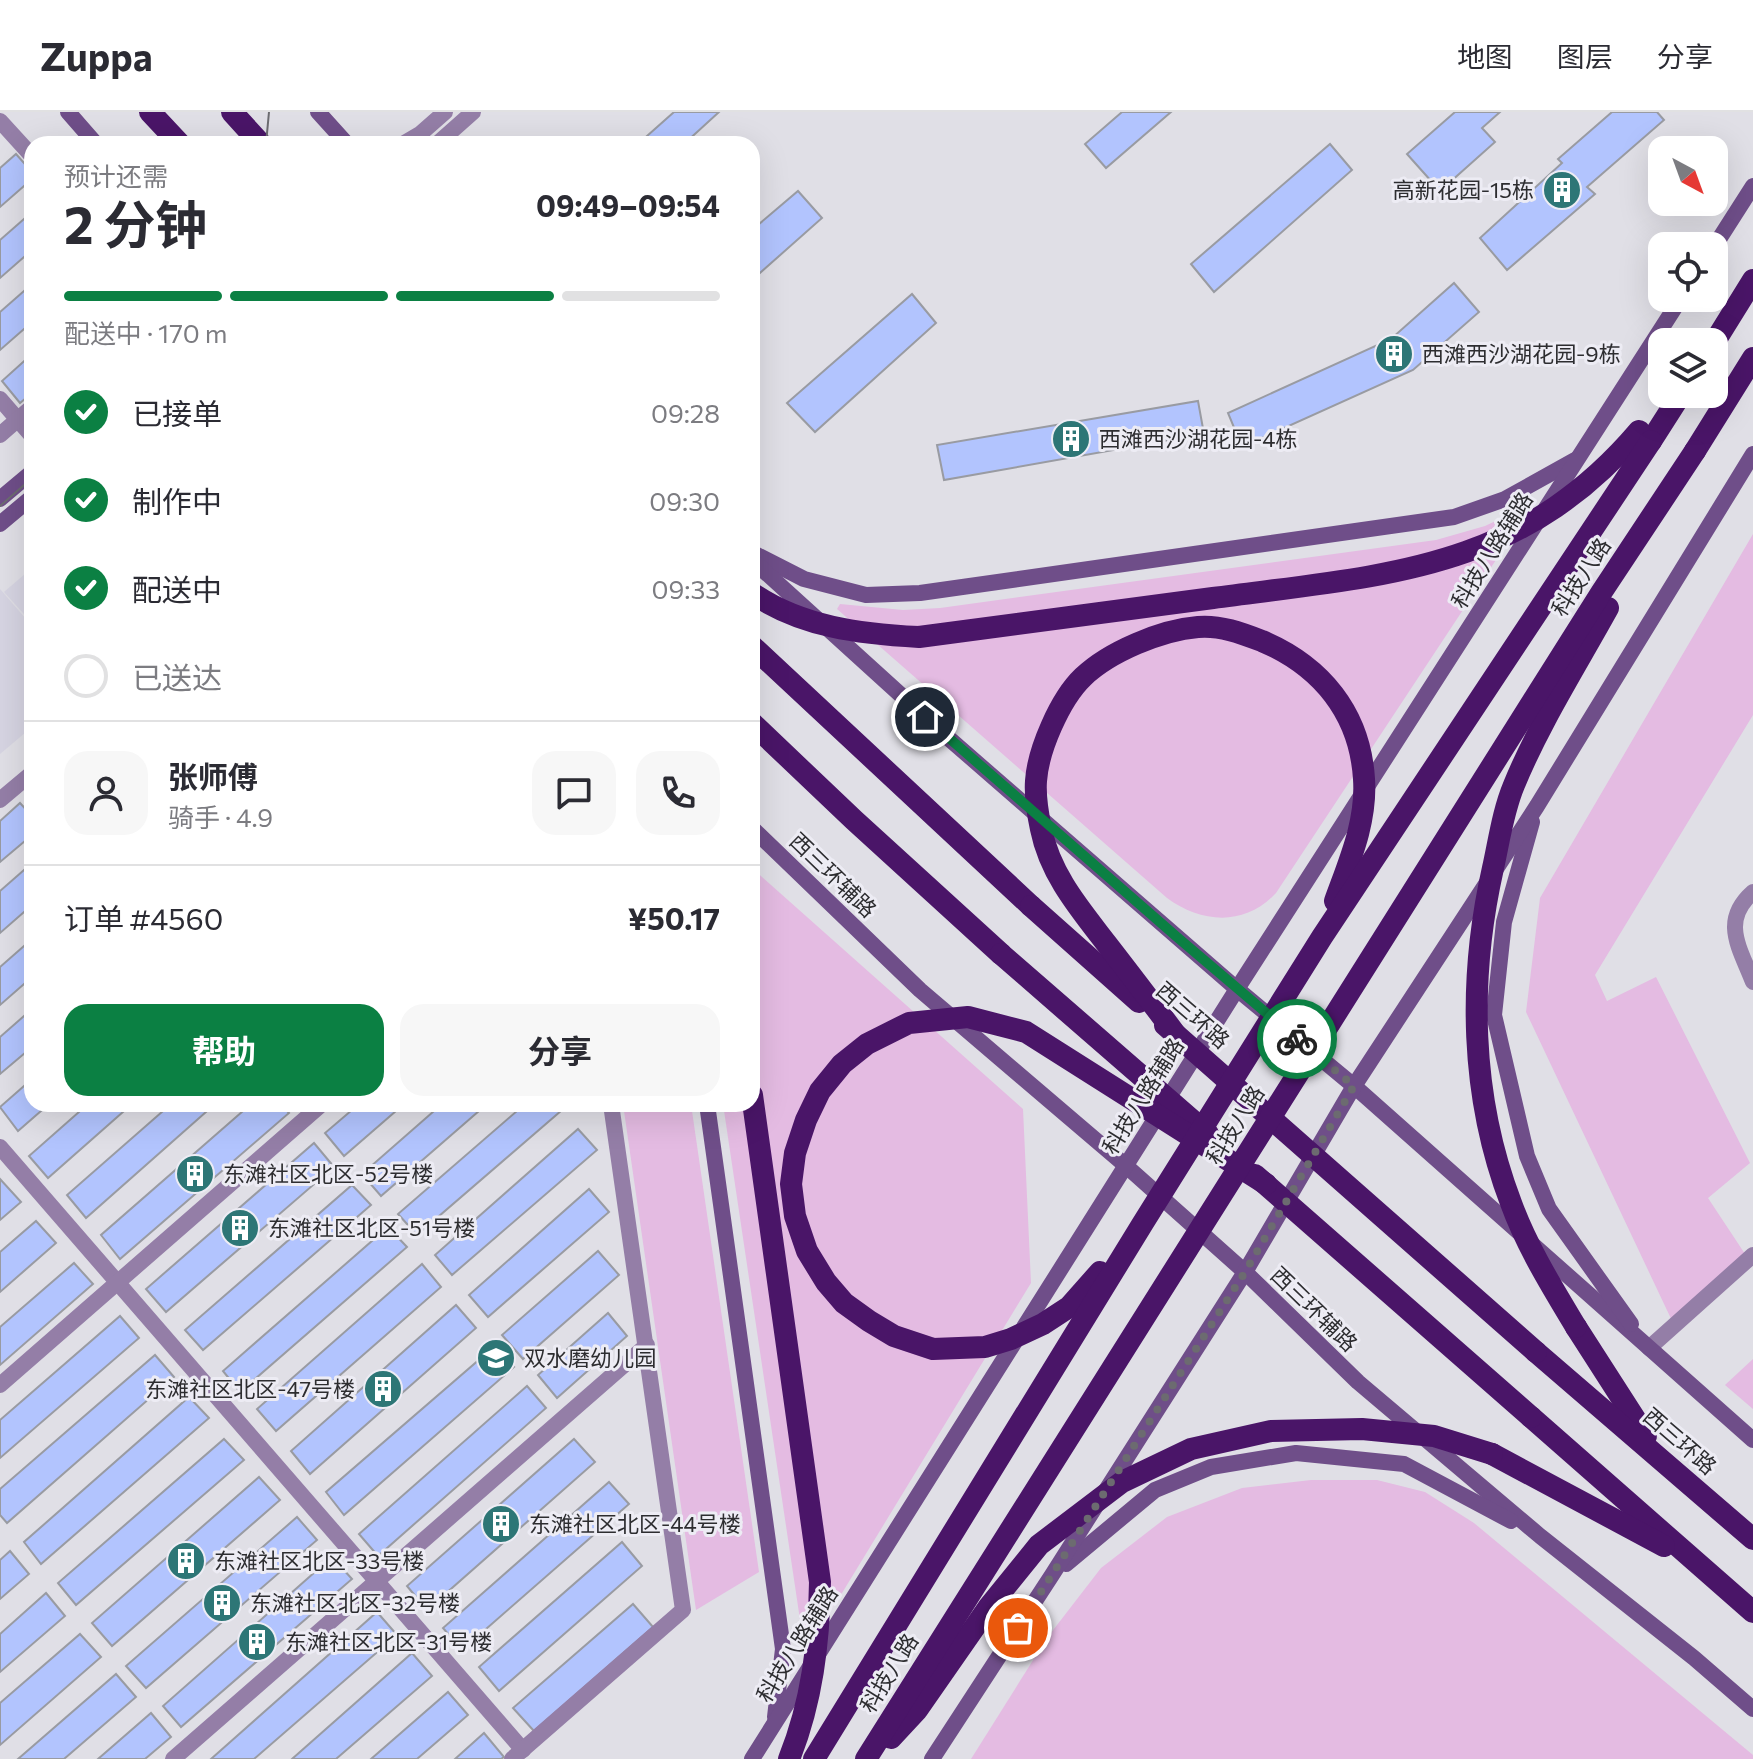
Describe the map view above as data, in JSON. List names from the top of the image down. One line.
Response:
{"streets":{"highway":["科技八路","西三环路"],"main road":["科技八路辅路","西三环辅路"]},"crossings":[["科技八路辅路","西三环辅路"]],"places":{"building":["高新花园-15栋","西滩西沙湖花园-9栋","西滩西沙湖花园-4栋","东滩社区北区-52号楼","东滩社区北区-51号楼","东滩社区北区-47号楼","东滩社区北区-44号楼","东滩社区北区-33号楼","东滩社区北区-32号楼","东滩社区北区-31号楼"],"school or university":["双水磨幼儿园"]},"north":"bottom right","page":{"header":"Zuppa","nav":["地图","图层","分享"],"heading":["2 分钟","预计还需","09:49–09:54"],"panel":["张师傅","骑手 · 4.9","订单 #4560","¥50.17"],"bar":"配送中 · 170 m","list":[["已接单","09:28"],["制作中","09:30"],["配送中","09:33"],"已送达"],"buttons":["帮助","分享"]}}
